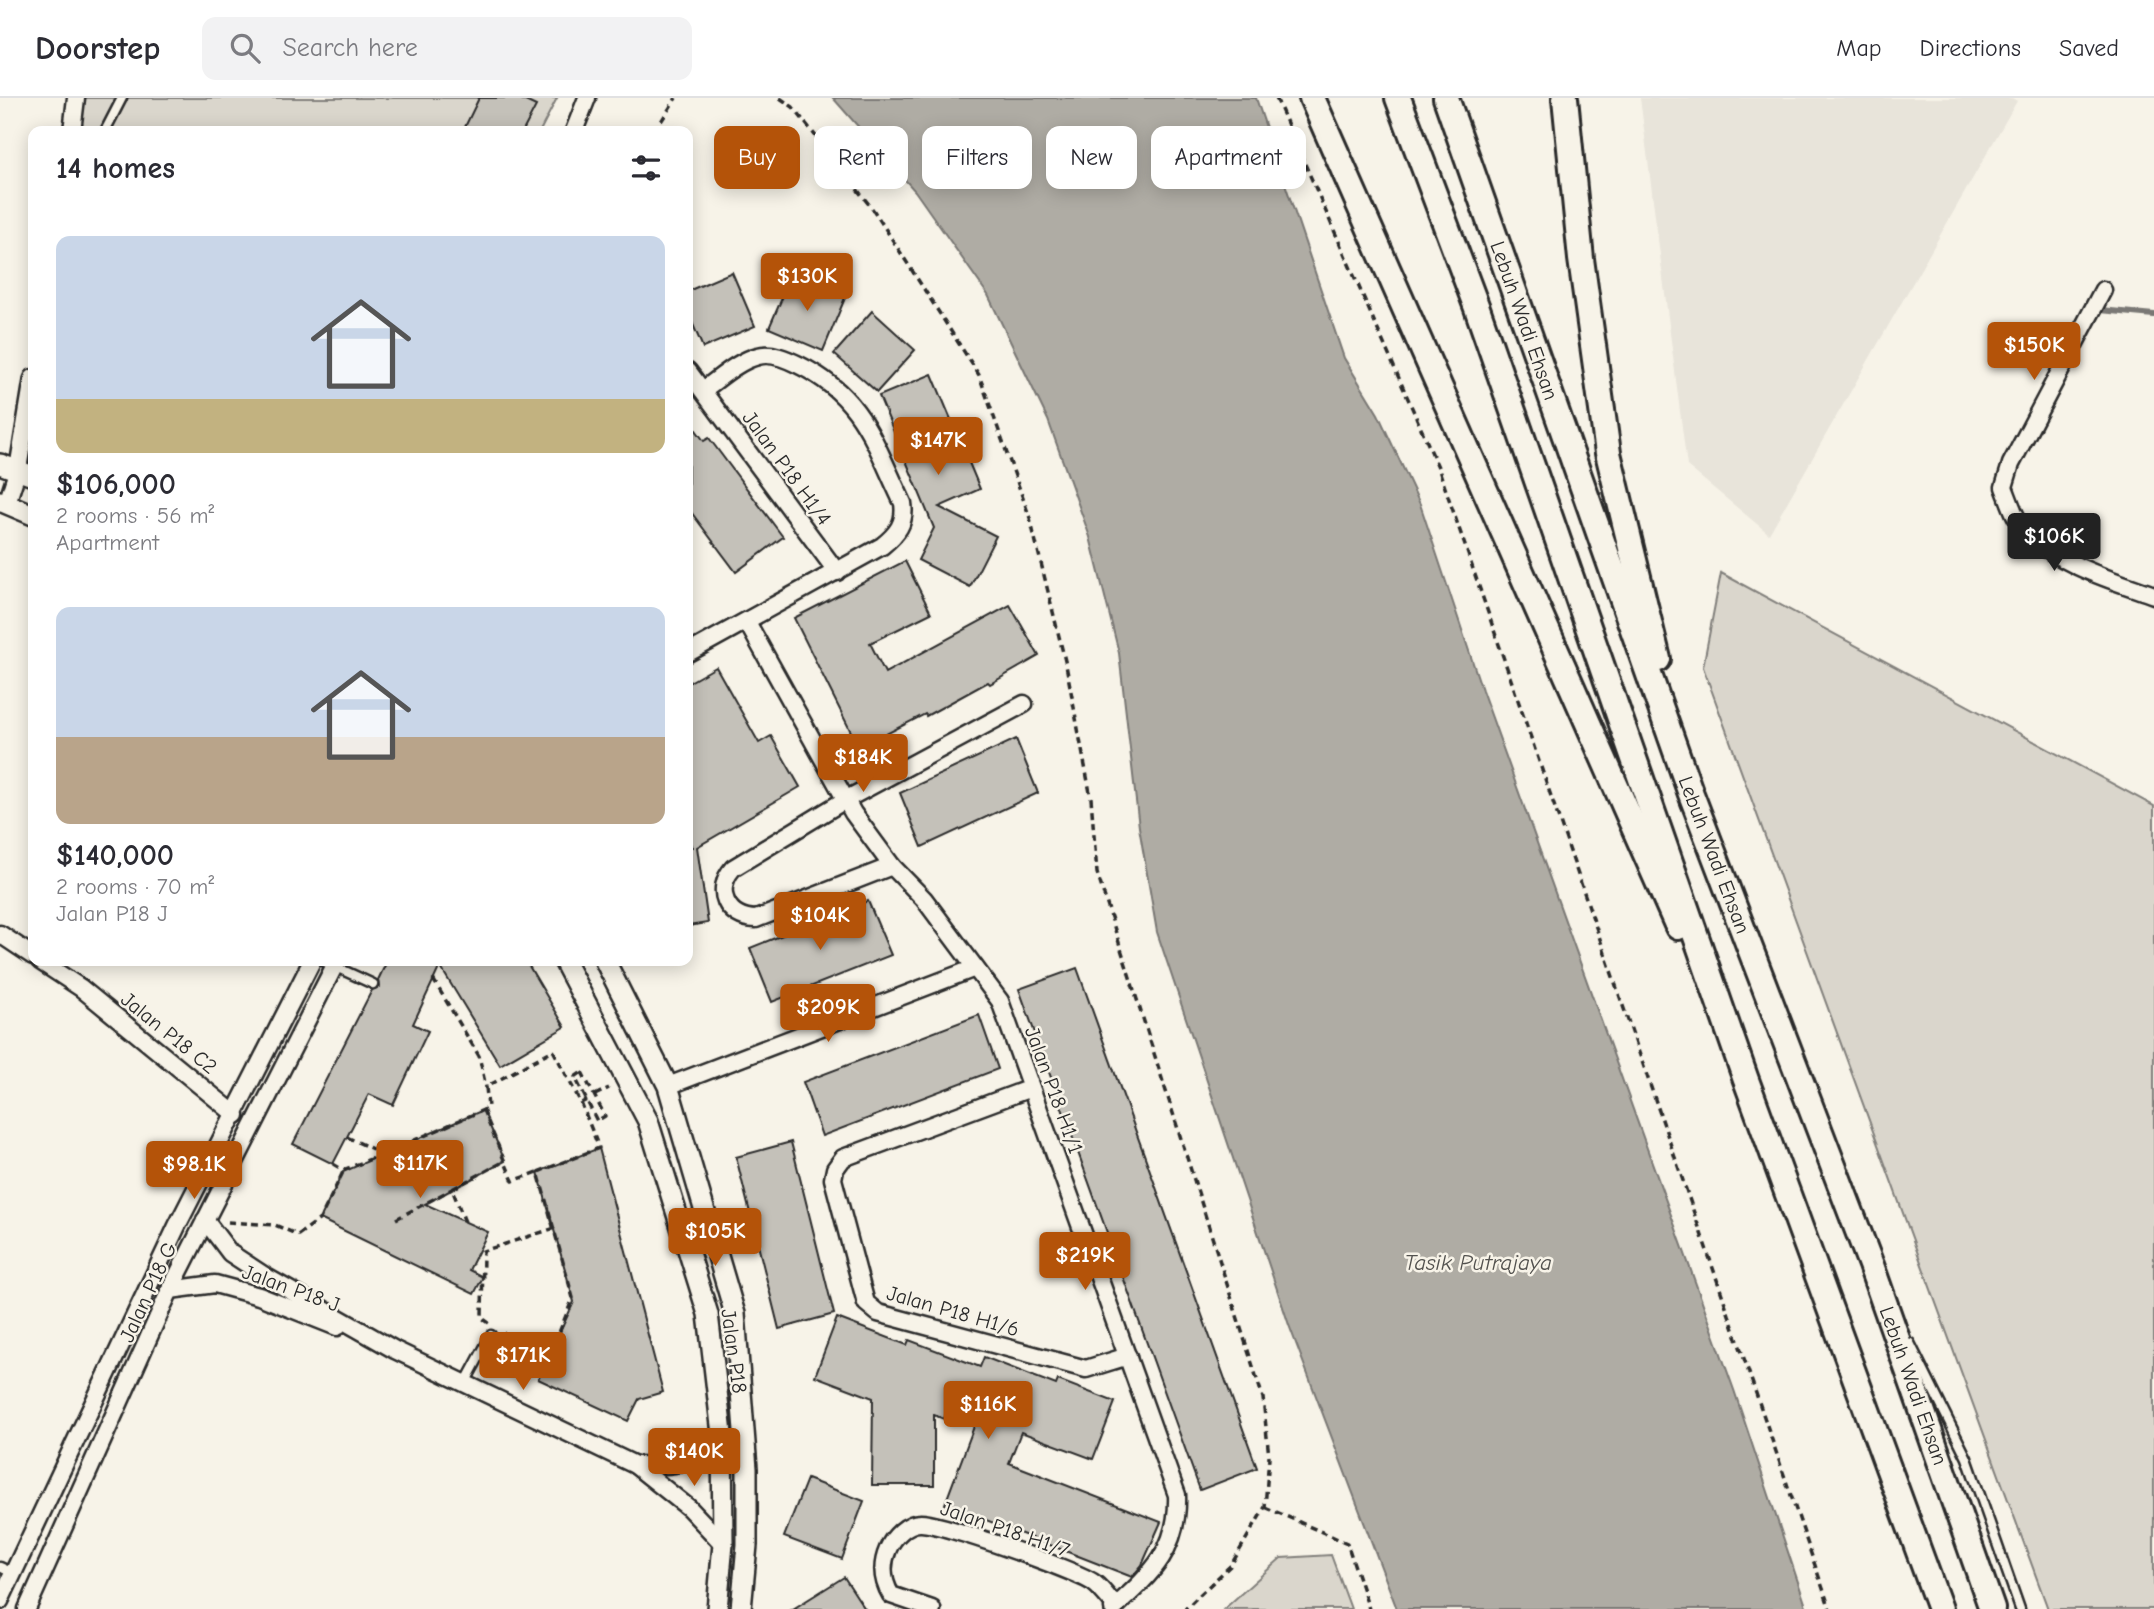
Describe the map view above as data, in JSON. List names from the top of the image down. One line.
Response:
{"streets":{"main road":["Lebuh Wadi Ehsan"],"street":["Jalan P18 H1/4","Jalan P18 C2","Jalan P18 H1/1","Jalan P18 J","Jalan P18 G","Jalan P18 H1/6","Jalan P18","Jalan P18 H1/7"]},"crossings":[["Jalan P18 C2","Jalan P18 G"],["Jalan P18 H1/1","Jalan P18 H1/6"],["Jalan P18 H1/1","Jalan P18 H1/7"],["Jalan P18 J","Jalan P18 G"],["Jalan P18 J","Jalan P18"]],"water":["Tasik Putrajaya"],"page":{"header":"Doorstep","search":"Search here","nav":["Map","Directions","Saved"],"chip":["Buy","Rent","Filters","New","Apartment"],"heading":"14 homes","list":[{"name":"$106,000","note":"2 rooms · 56 m² · Apartment"},{"name":"$140,000","note":"2 rooms · 70 m² · Jalan P18 J"}],"price":["$130K","$150K","$147K","$106K","$184K","$104K","$209K","$117K","$98.1K","$105K","$219K","$171K","$116K","$140K"]}}
